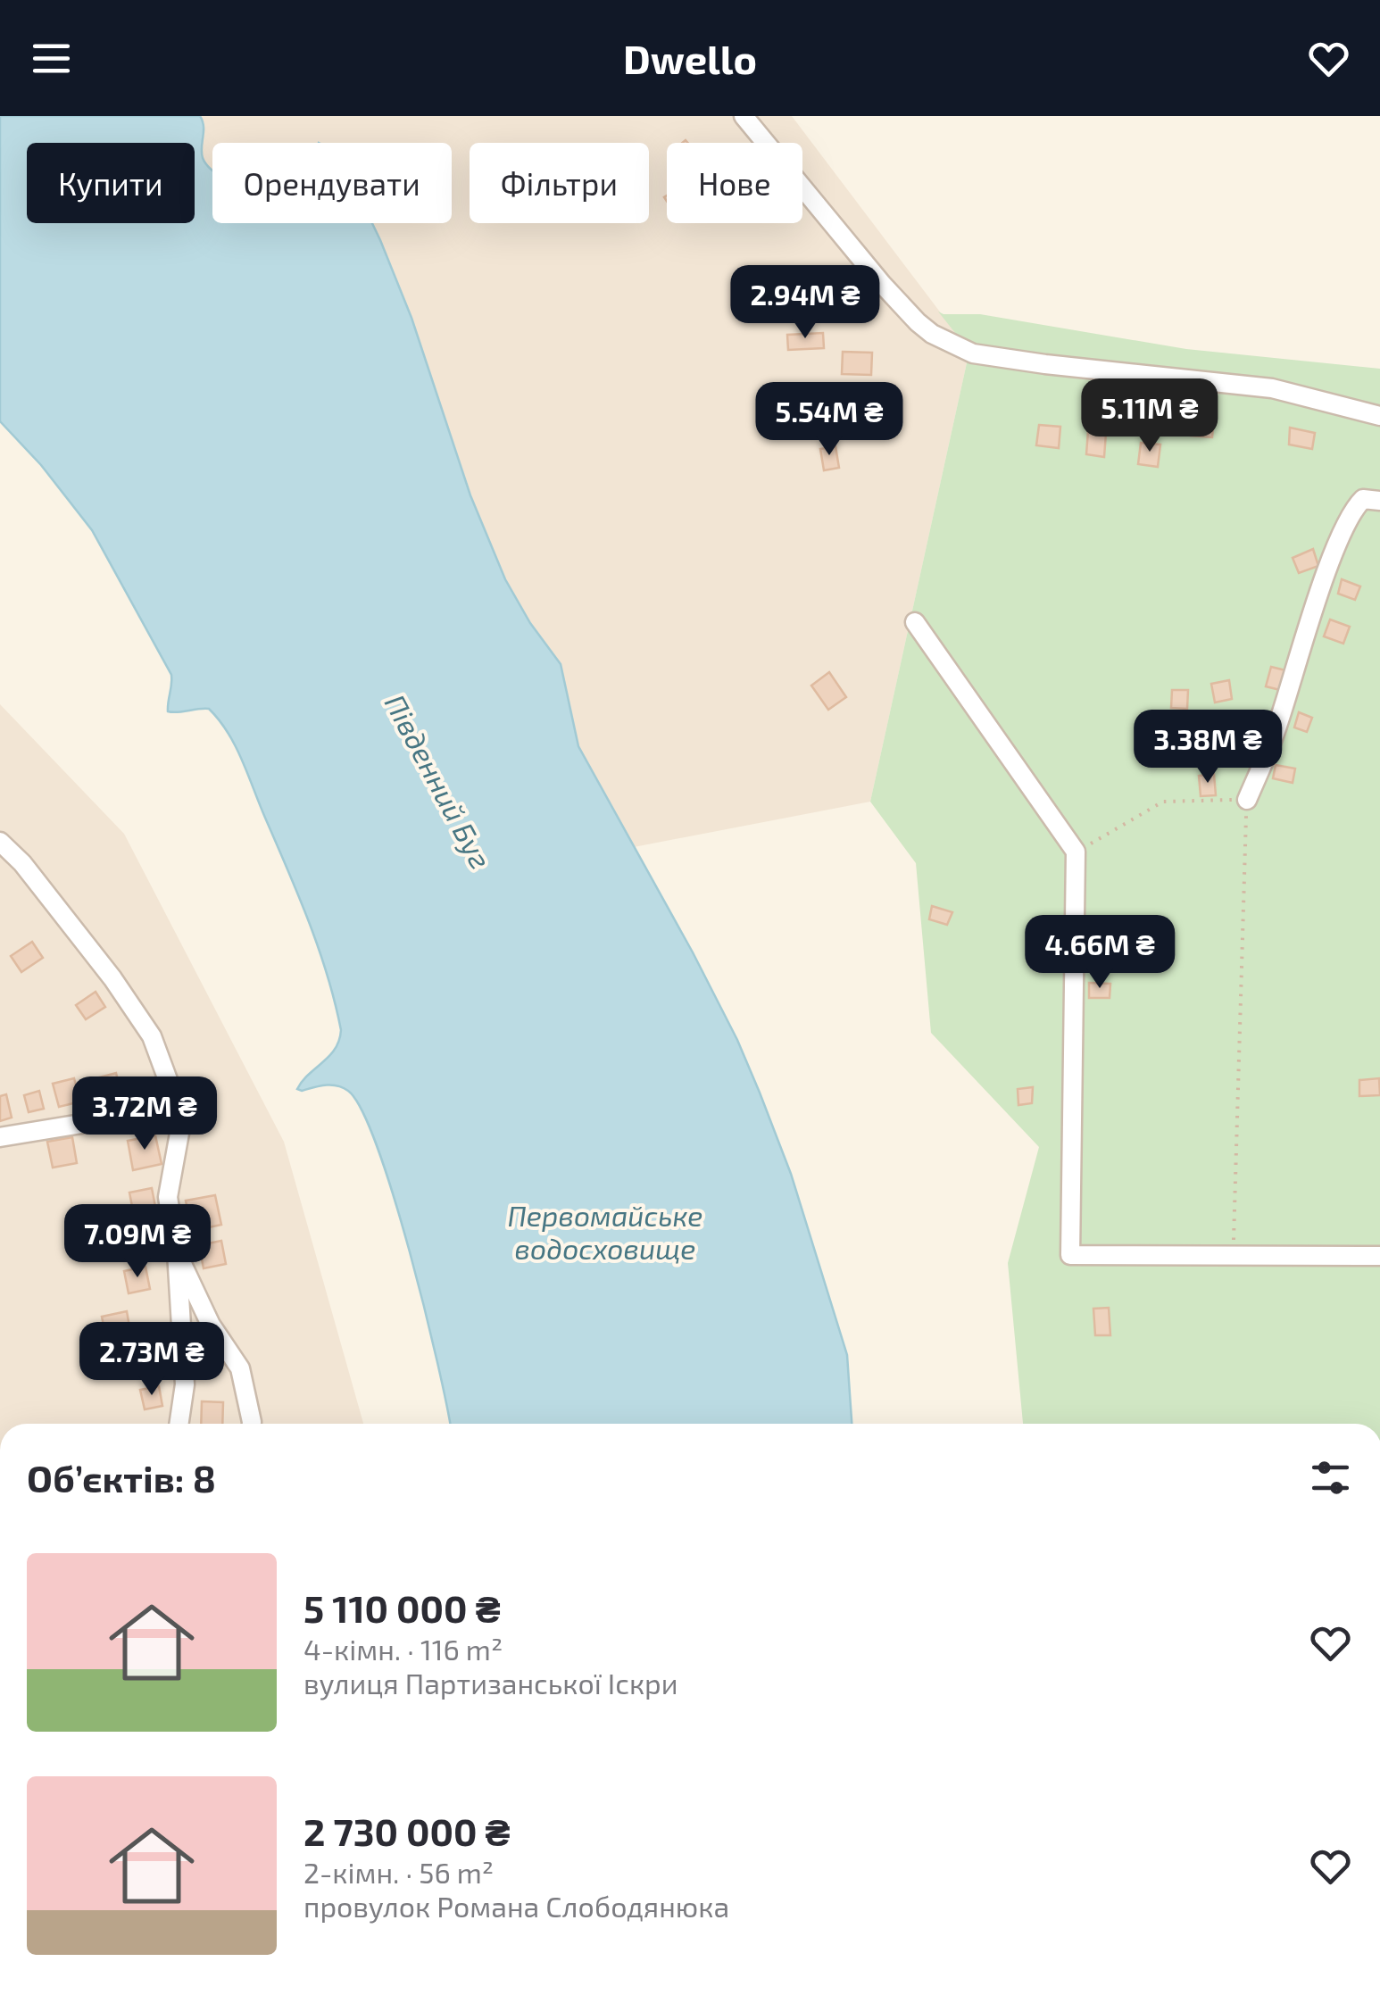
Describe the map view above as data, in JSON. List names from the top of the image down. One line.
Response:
{"water":["Південний Буг","Первомайське водосховище"],"page":{"header":"Dwello","chip":["Купити","Орендувати","Фільтри","Нове"],"price":["2.94M ₴","5.11M ₴","5.54M ₴","3.38M ₴","4.66M ₴","3.72M ₴","7.09M ₴","2.73M ₴"],"heading":"Об’єктів: 8","list":[{"name":"5 110 000 ₴","note":"4-кімн. · 116 m² · вулиця Партизанської Іскри"},{"name":"2 730 000 ₴","note":"2-кімн. · 56 m² · провулок Романа Слободянюка"}]}}
